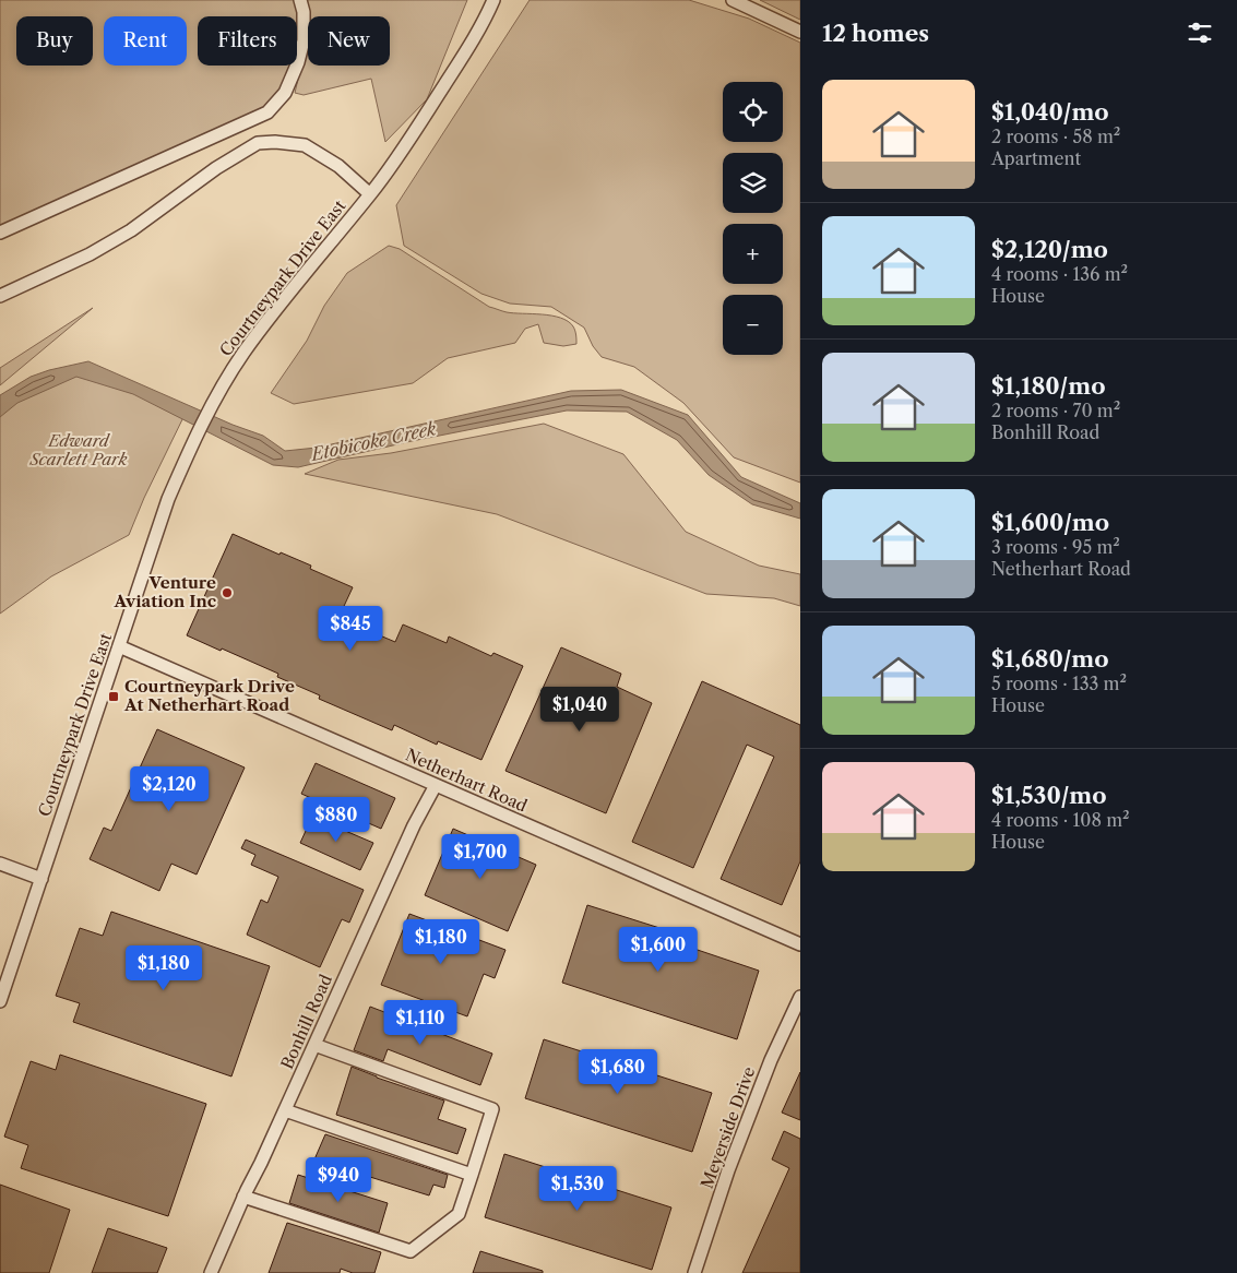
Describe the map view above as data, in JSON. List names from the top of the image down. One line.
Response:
{"streets":{"street":["Courtneypark Drive East","Netherhart Road","Bonhill Road","Meyerside Drive"]},"crossings":[["Courtneypark Drive East","Netherhart Road"],["Netherhart Road","Bonhill Road"]],"water":["Etobicoke Creek"],"parks":["Edward Scarlett Park"],"places":{"other":["Venture Aviation Inc"],"transit":["Courtneypark Drive At Netherhart Road"]},"page":{"heading":"12 homes","chip":["Buy","Rent","Filters","New"],"list":[{"name":"$1,040/mo","note":"2 rooms · 58 m² · Apartment"},{"name":"$2,120/mo","note":"4 rooms · 136 m² · House"},{"name":"$1,180/mo","note":"2 rooms · 70 m² · Bonhill Road"},{"name":"$1,600/mo","note":"3 rooms · 95 m² · Netherhart Road"},{"name":"$1,680/mo","note":"5 rooms · 133 m² · House"},{"name":"$1,530/mo","note":"4 rooms · 108 m² · House"}],"map_buttons":["+","−"],"price":["$845","$1,040","$2,120","$880","$1,700","$1,180","$1,600","$1,180","$1,110","$1,680","$940","$1,530"]}}
